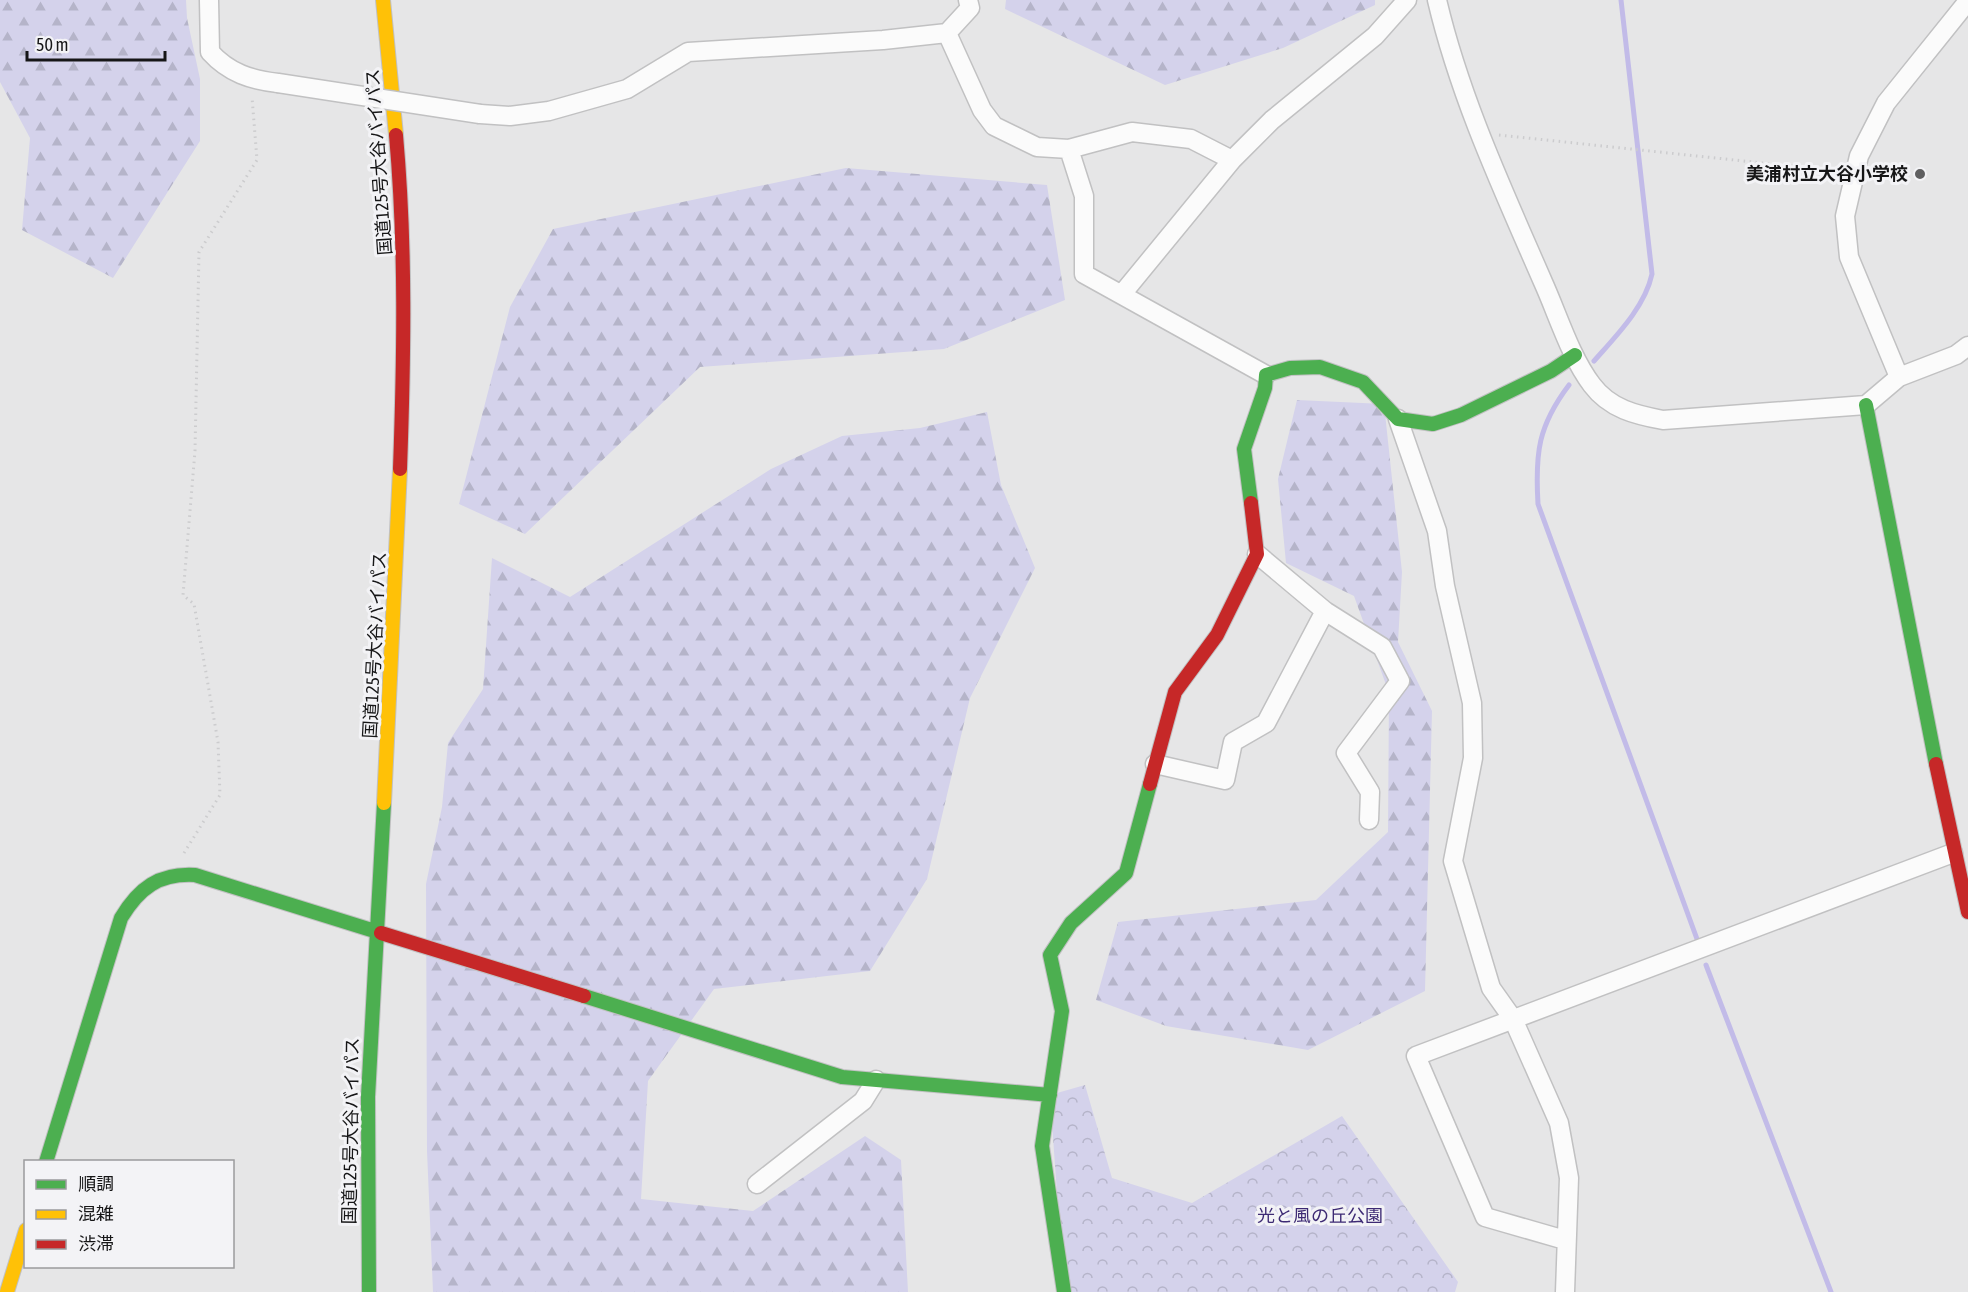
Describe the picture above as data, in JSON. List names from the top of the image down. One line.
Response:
{"streets":{"main road":["国道125号大谷バイパス"]},"parks":["光と風の丘公園"],"places":["美浦村立大谷小学校"],"legend":["順調","混雑","渋滞"],"scale_bar":"50 m"}
